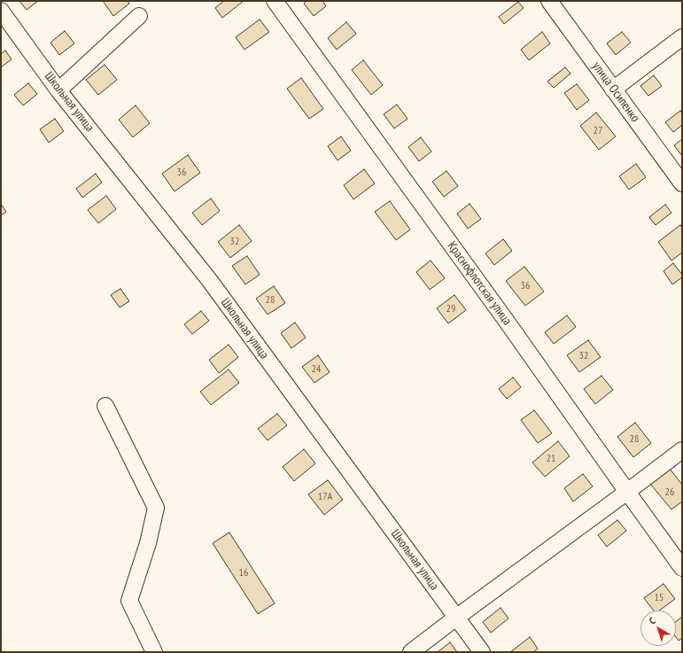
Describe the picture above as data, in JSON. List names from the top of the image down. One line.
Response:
{"streets":{"street":["улица Осипенко","Школьная улица","Краснофлотская улица"]},"house_numbers":["27","36","32","36","28","29","32","24","28","21","26","17А","16","15"],"north":"top left"}
